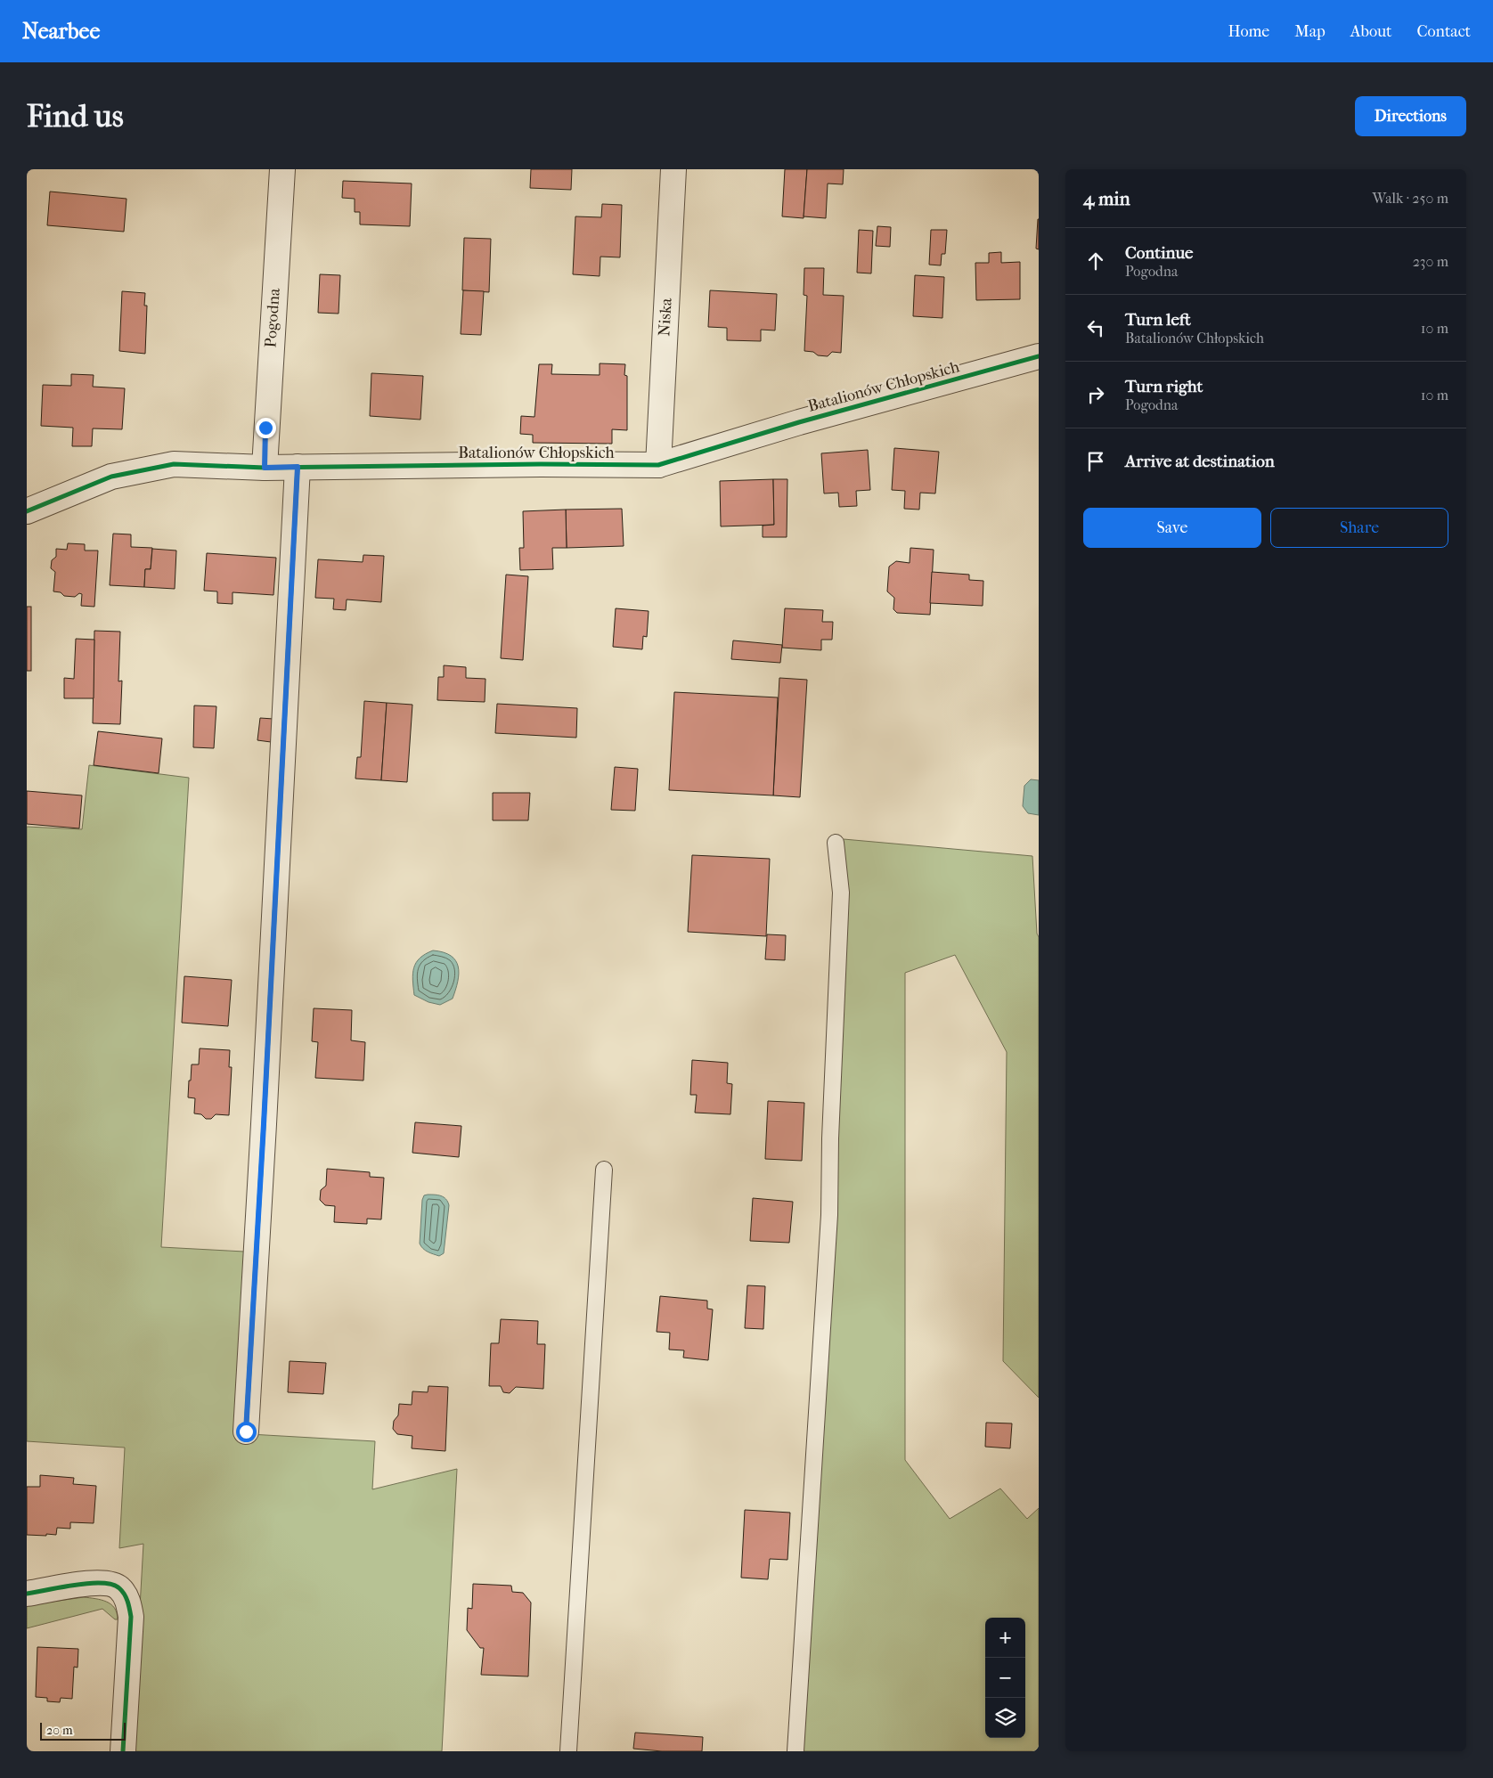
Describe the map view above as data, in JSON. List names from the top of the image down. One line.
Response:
{"streets":{"street":["Niska","Pogodna","Batalionów Chłopskich"]},"crossings":[["Niska","Batalionów Chłopskich"],["Pogodna","Batalionów Chłopskich"]],"scale_bar":"20 m","page":{"header":"Nearbee","nav":["Home","Map","About","Contact"],"buttons":["Directions",["Save","Share"]],"title":"Find us","heading":["4 min","Walk · 250 m"],"list":[["Continue","Pogodna","230 m"],["Turn left","Batalionów Chłopskich","10 m"],["Turn right","Pogodna","10 m"],"Arrive at destination"],"map_buttons":["+","−"],"scale":"20 m"}}
